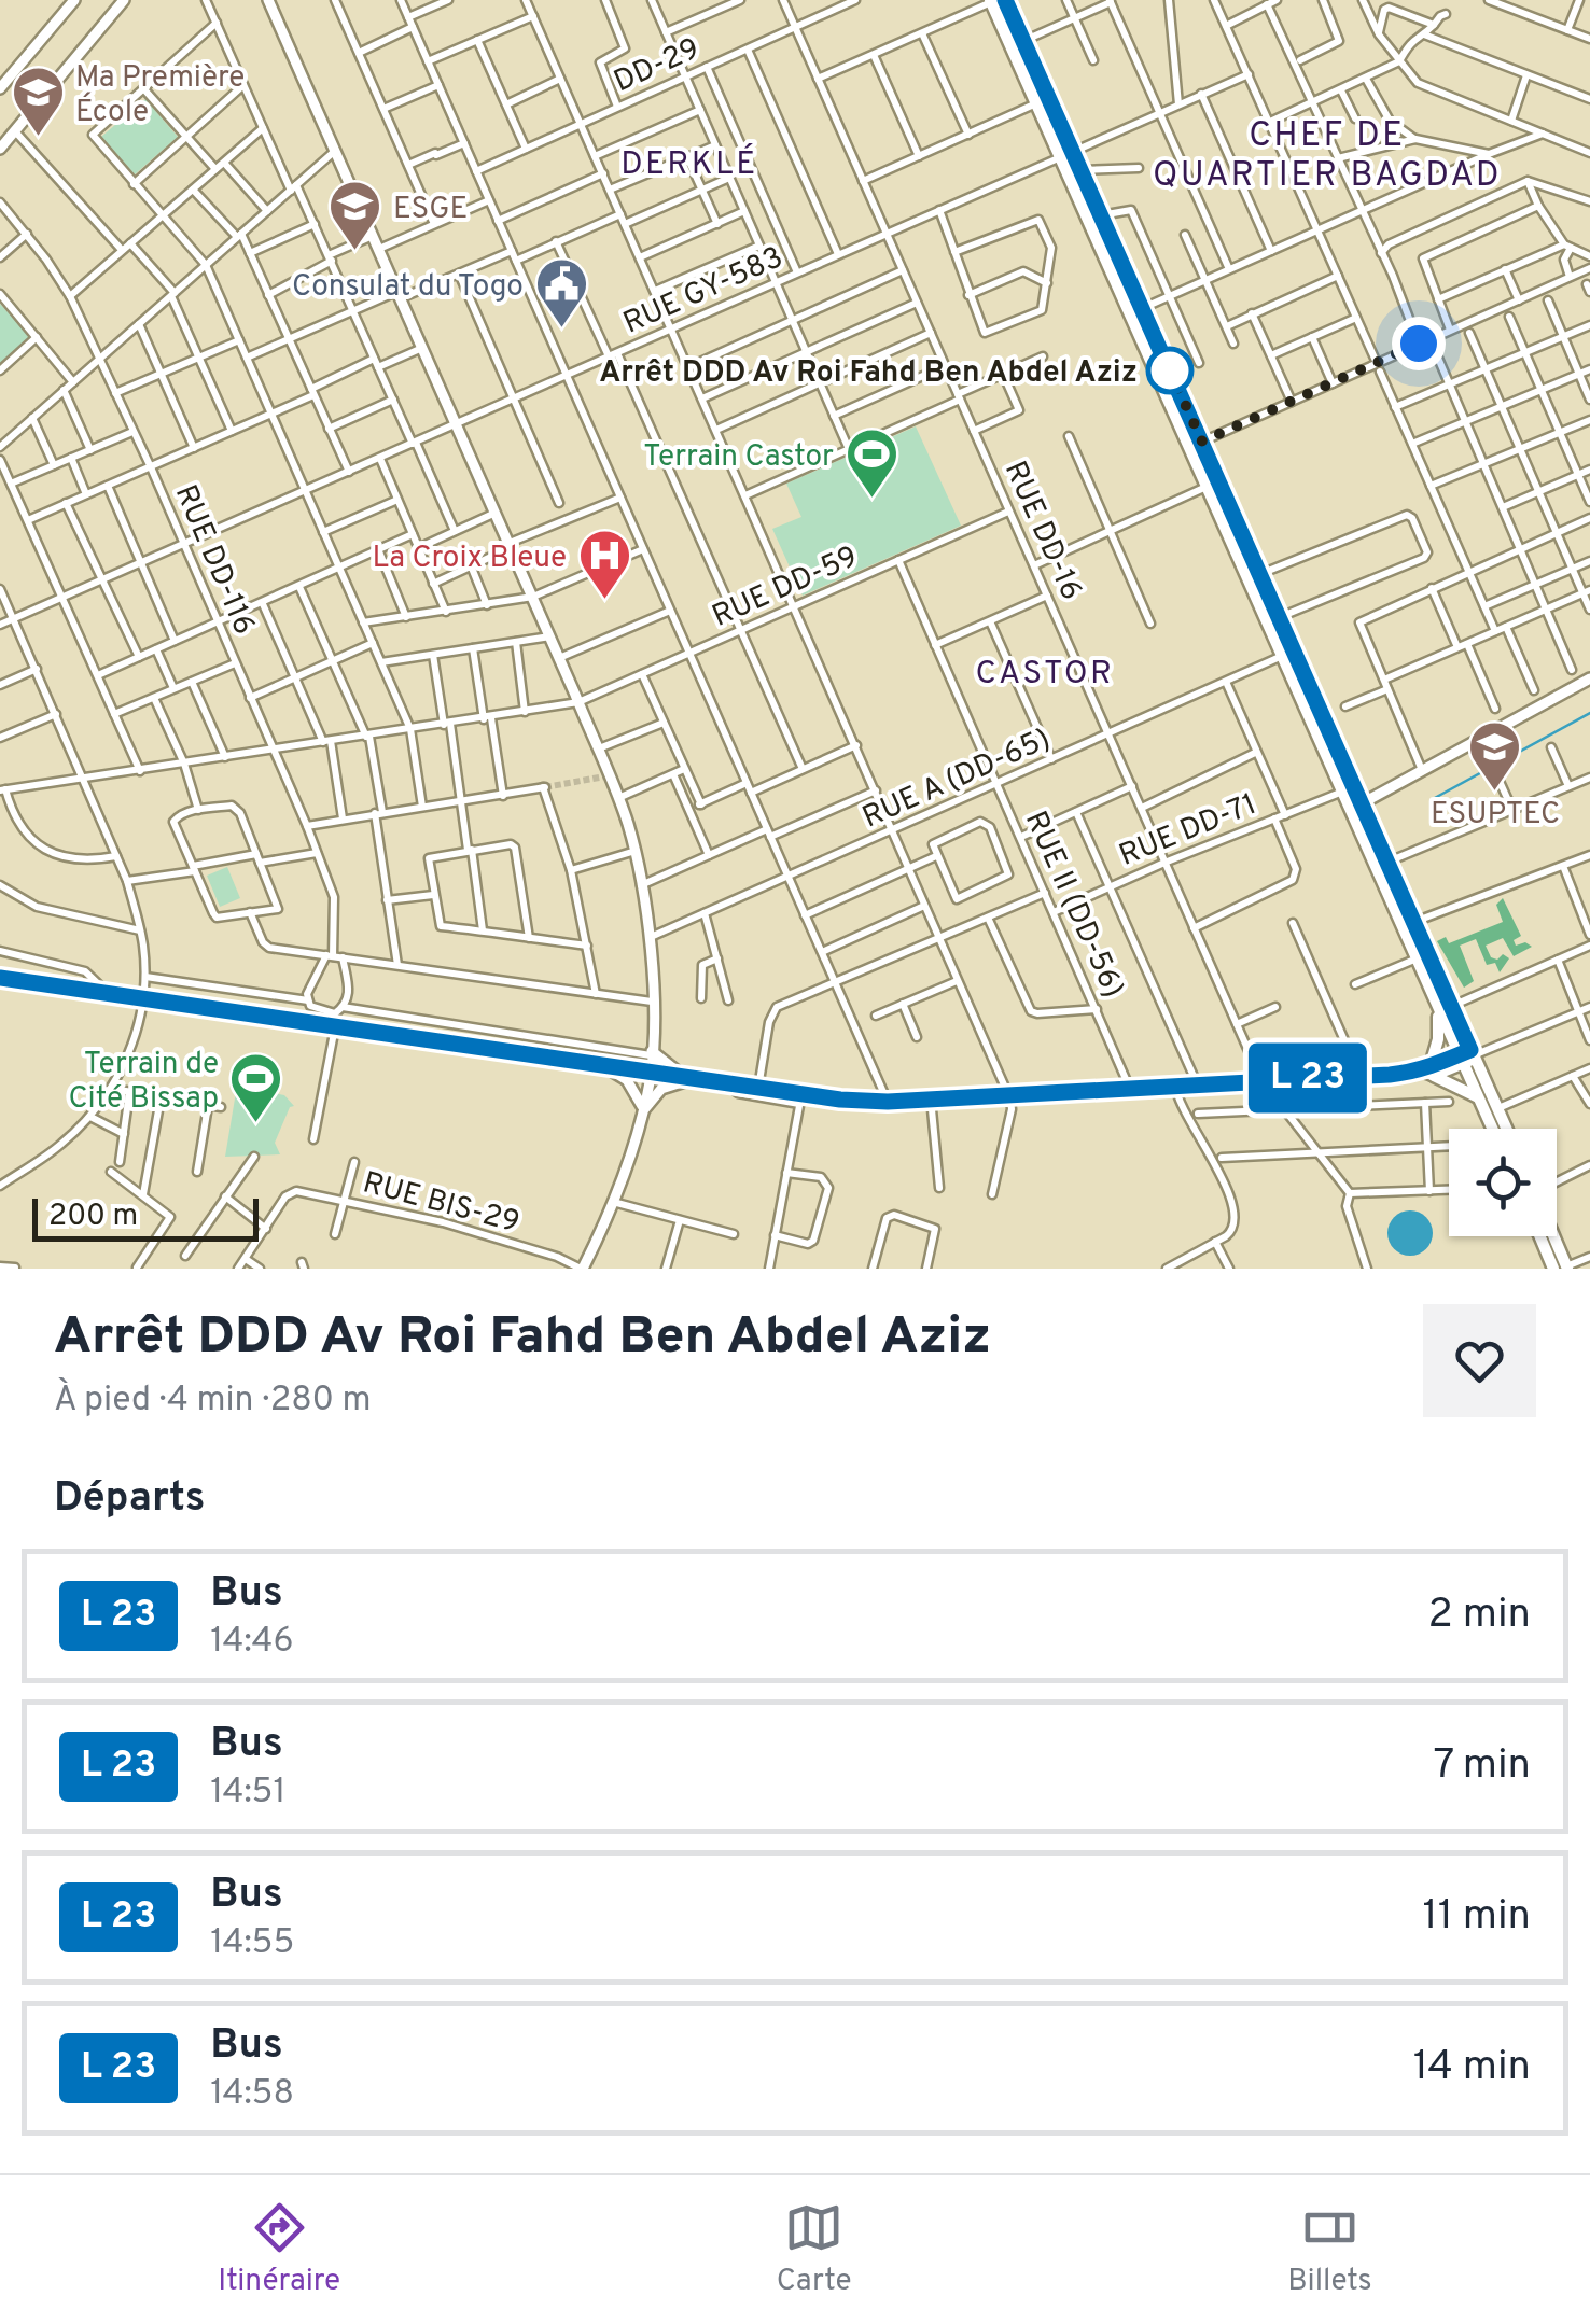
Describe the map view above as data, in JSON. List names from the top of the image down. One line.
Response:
{"streets":{"street":["DD-29","RUE GY-583","RUE DD-16","RUE DD-116","RUE DD-59","RUE A (DD-65)","RUE DD-71","RUE II (DD-56)","RUE BIS-29"]},"crossings":[["DD-29","RUE DD-16"],["RUE GY-583","RUE DD-16"],["RUE GY-583","RUE DD-116"],["RUE DD-16","RUE DD-59"],["RUE DD-16","RUE A (DD-65)"],["RUE DD-16","RUE DD-71"],["RUE DD-116","RUE DD-59"],["RUE DD-59","RUE II (DD-56)"],["RUE A (DD-65)","RUE II (DD-56)"],["RUE DD-71","RUE II (DD-56)"]],"districts":["CHEF DE QUARTIER BAGDAD","DERKLÉ","CASTOR"],"places":{"school or university":["Ma Première École","ESGE","ESUPTEC"],"public building":["Consulat du Togo"],"other":["Arrêt DDD Av Roi Fahd Ben Abdel Aziz"],"sports":["Terrain Castor","Terrain de Cité Bissap"],"hospital":["La Croix Bleue"]},"scale_bar":"200 m","page":{"on_map":"L 23","scale":"200 m","heading":[["Arrêt DDD Av Roi Fahd Ben Abdel Aziz","À pied · 4 min · 280 m"],"Départs"],"list":[{"mark":"L 23","name":"Bus","note":"14:46","value":"2 min"},{"mark":"L 23","name":"Bus","note":"14:51","value":"7 min"},{"mark":"L 23","name":"Bus","note":"14:55","value":"11 min"},{"mark":"L 23","name":"Bus","note":"14:58","value":"14 min"}],"tabs":["Itinéraire","Carte","Billets"]}}
